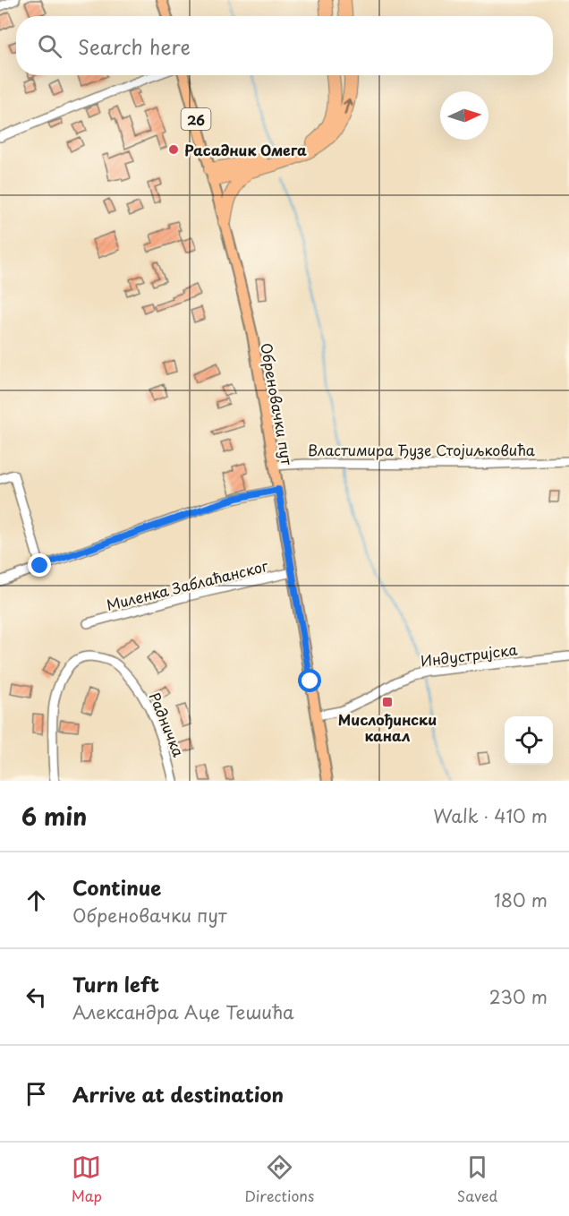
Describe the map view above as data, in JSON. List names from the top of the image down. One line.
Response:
{"streets":{"main road":["26","Обреновачки пут"],"street":["Властимира Ђузе Стојиљковића","Миленка Заблаћанског","Индустријска","Радничка"]},"crossings":[["Обреновачки пут","Властимира Ђузе Стојиљковића"],["Обреновачки пут","Миленка Заблаћанског"],["Обреновачки пут","Индустријска"]],"places":{"other":["Расадник Омега"],"transit":["Мислођински канал"]},"north":"right","page":{"search":"Search here","heading":["6 min","Walk · 410 m"],"list":[["Continue","Обреновачки пут","180 m"],["Turn left","Александра Аце Тешића","230 m"],"Arrive at destination"],"nav":["Map","Directions","Saved"]}}
